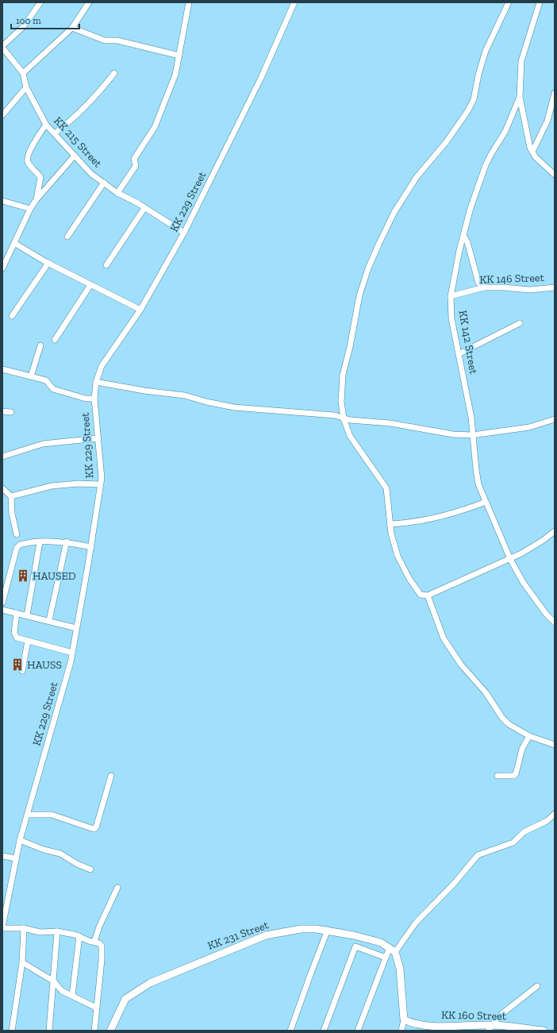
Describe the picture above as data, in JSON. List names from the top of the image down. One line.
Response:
{"streets":{"main road":["KK 231 Street","KK 160 Street"],"street":["KK 215 Street","KK 229 Street","KK 146 Street","KK 142 Street"]},"crossings":[["KK 215 Street","KK 229 Street"],["KK 146 Street","KK 142 Street"]],"places":{"building":["HAUSED","HAUSS"]},"scale_bar":"100 m"}
